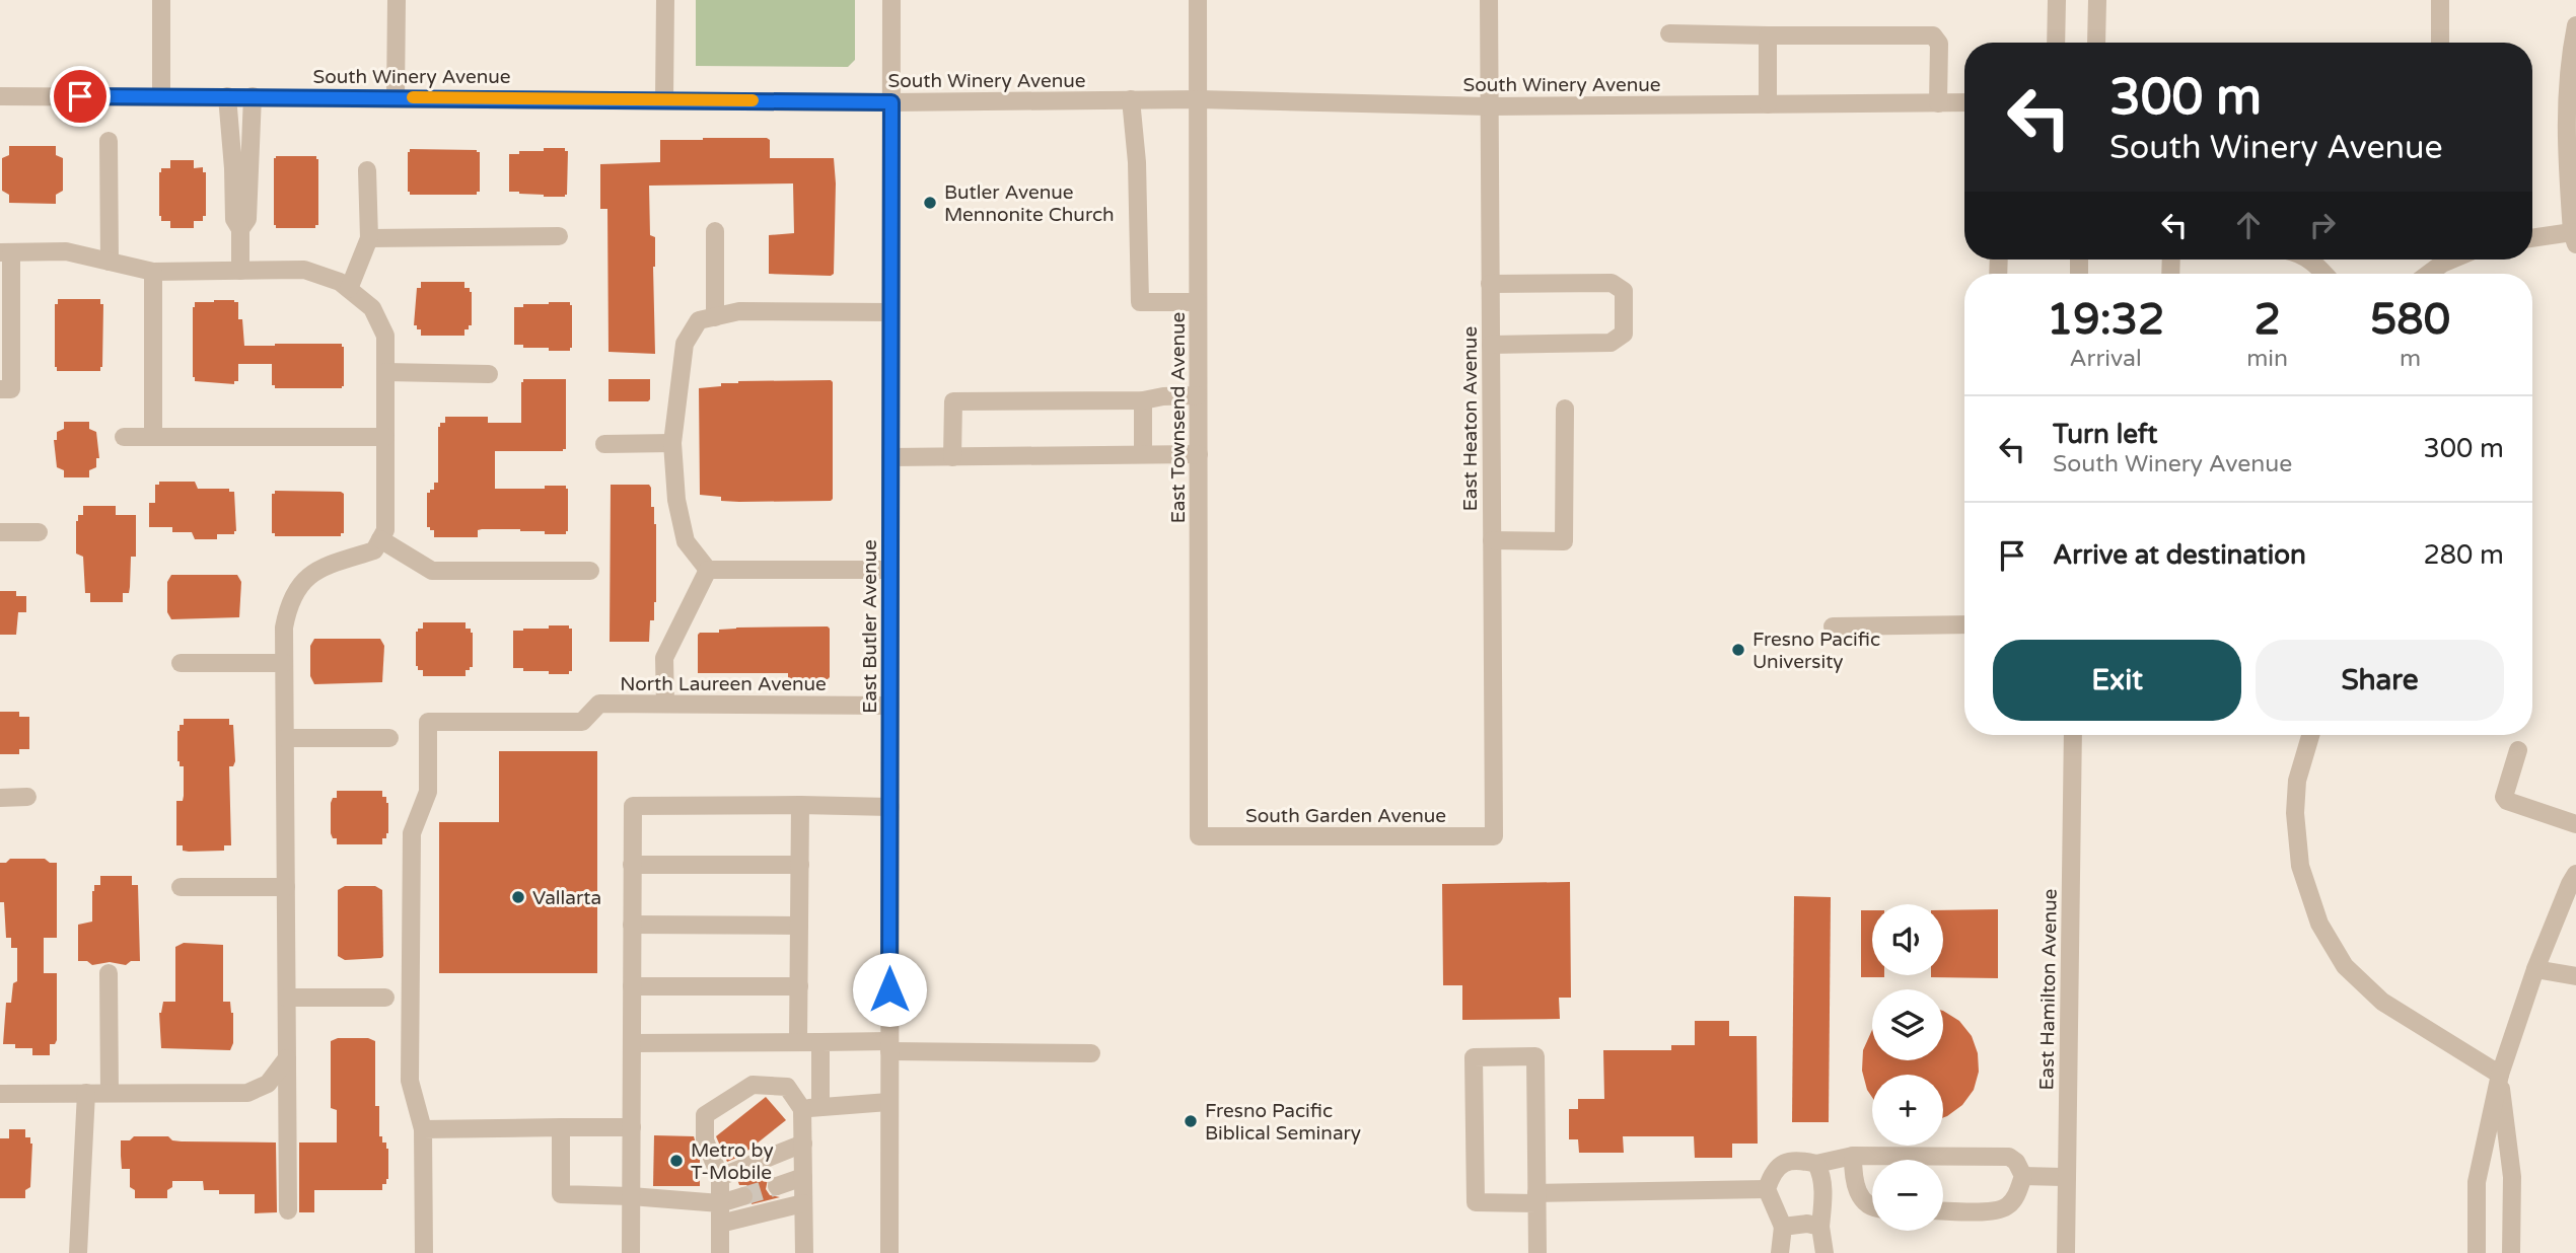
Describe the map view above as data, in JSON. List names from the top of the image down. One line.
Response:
{"streets":{"street":["South Winery Avenue","East Townsend Avenue","East Heaton Avenue","East Butler Avenue","North Laureen Avenue","South Garden Avenue","East Hamilton Avenue"]},"crossings":[["South Winery Avenue","East Townsend Avenue"],["South Winery Avenue","East Heaton Avenue"],["South Winery Avenue","East Butler Avenue"],["East Townsend Avenue","South Garden Avenue"],["East Heaton Avenue","South Garden Avenue"],["East Butler Avenue","North Laureen Avenue"]],"places":["Butler Avenue Mennonite Church","Fresno Pacific University","Vallarta","Fresno Pacific Biblical Seminary","Metro by T-Mobile"],"page":{"turn":["300 m","South Winery Avenue"],"eta":["19:32","Arrival","2","min","580","m"],"list":[{"name":"Turn left","note":"South Winery Avenue","value":"300 m"},{"name":"Arrive at destination","value":"280 m"}],"buttons":["Exit","Share"],"map_buttons":["+","−"]}}
